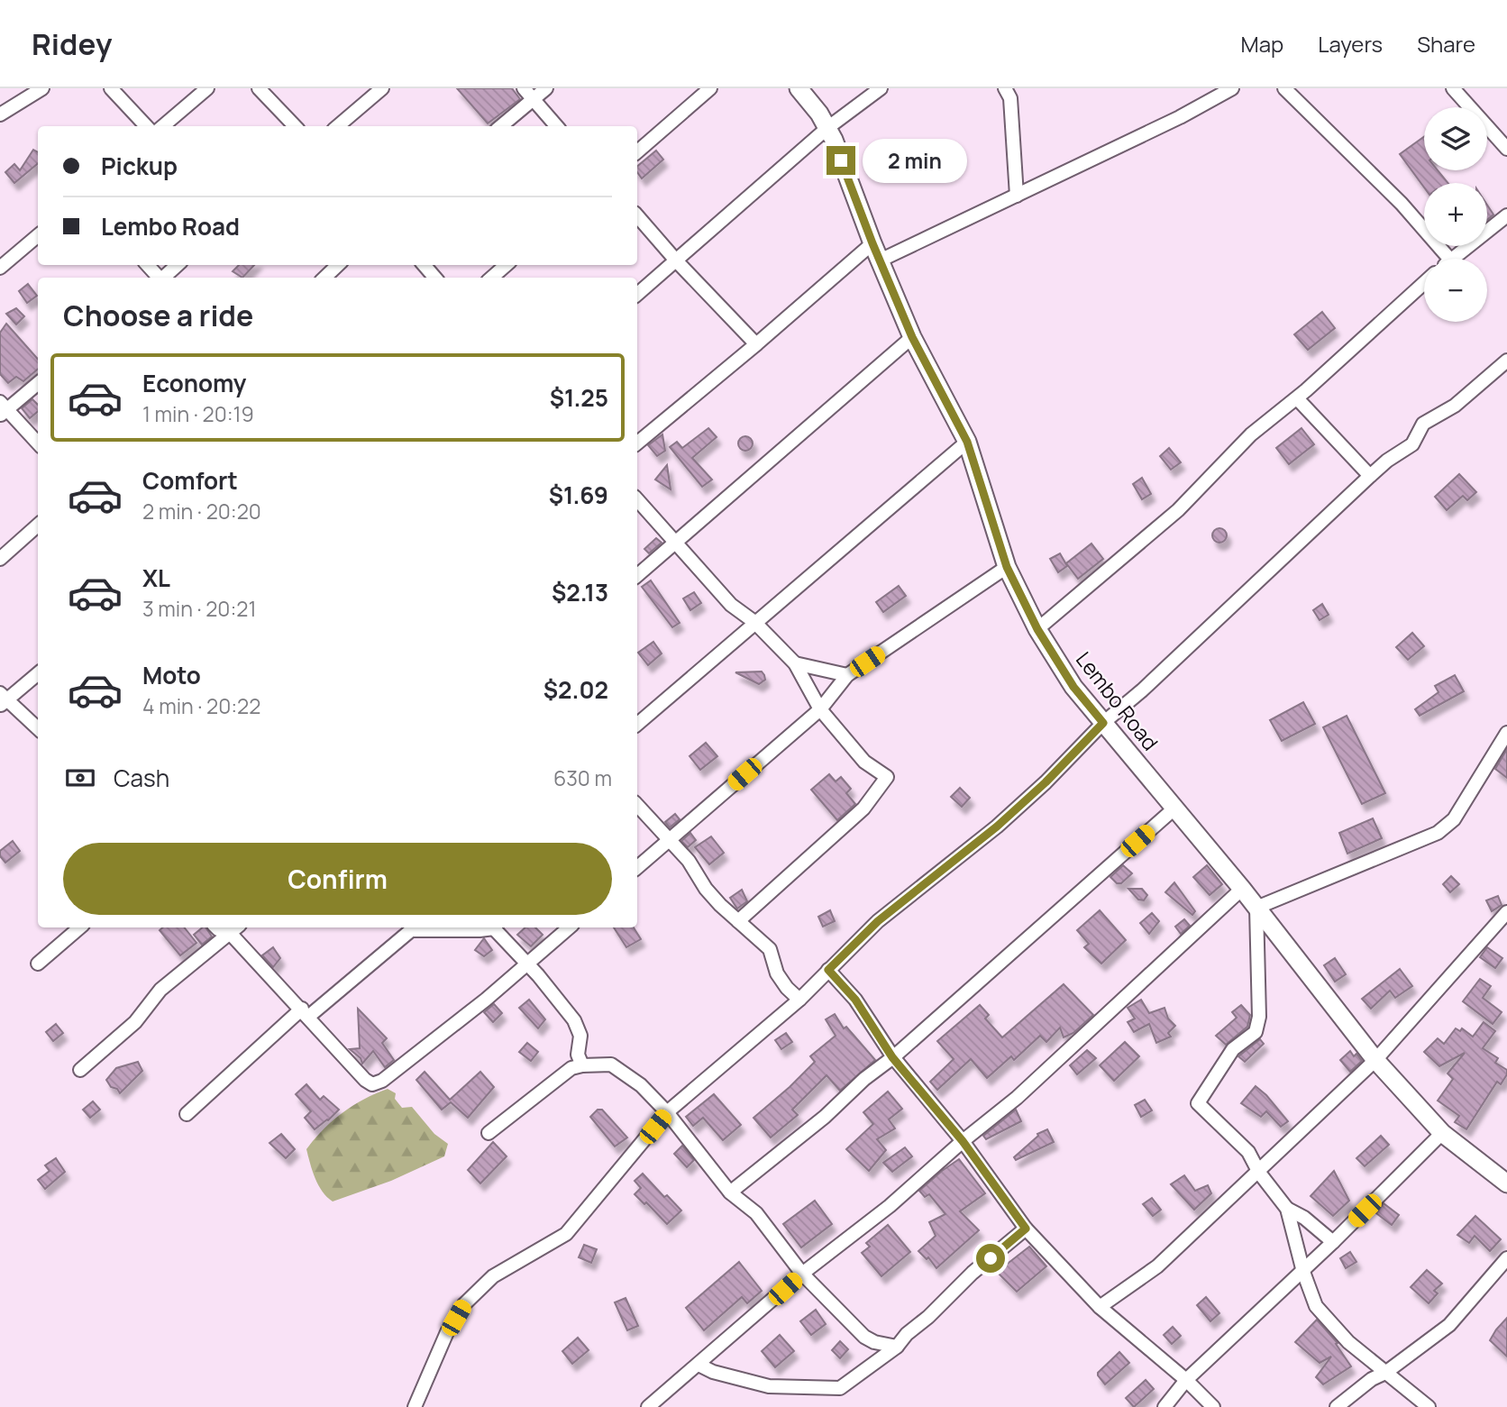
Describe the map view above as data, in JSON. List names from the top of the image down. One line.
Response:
{"streets":{"street":["Lembo Road"]},"page":{"header":"Ridey","nav":["Map","Layers","Share"],"map_buttons":["+","−"],"banner":["Pickup","Lembo Road"],"bubble":"2 min","heading":"Choose a ride","list":[{"name":"Economy","note":"1 min · 20:19","value":"$1.25"},{"name":"Comfort","note":"2 min · 20:20","value":"$1.69"},{"name":"XL","note":"3 min · 20:21","value":"$2.13"},{"name":"Moto","note":"4 min · 20:22","value":"$2.02"}],"pay":["Cash","630 m"],"buttons":"Confirm"}}
